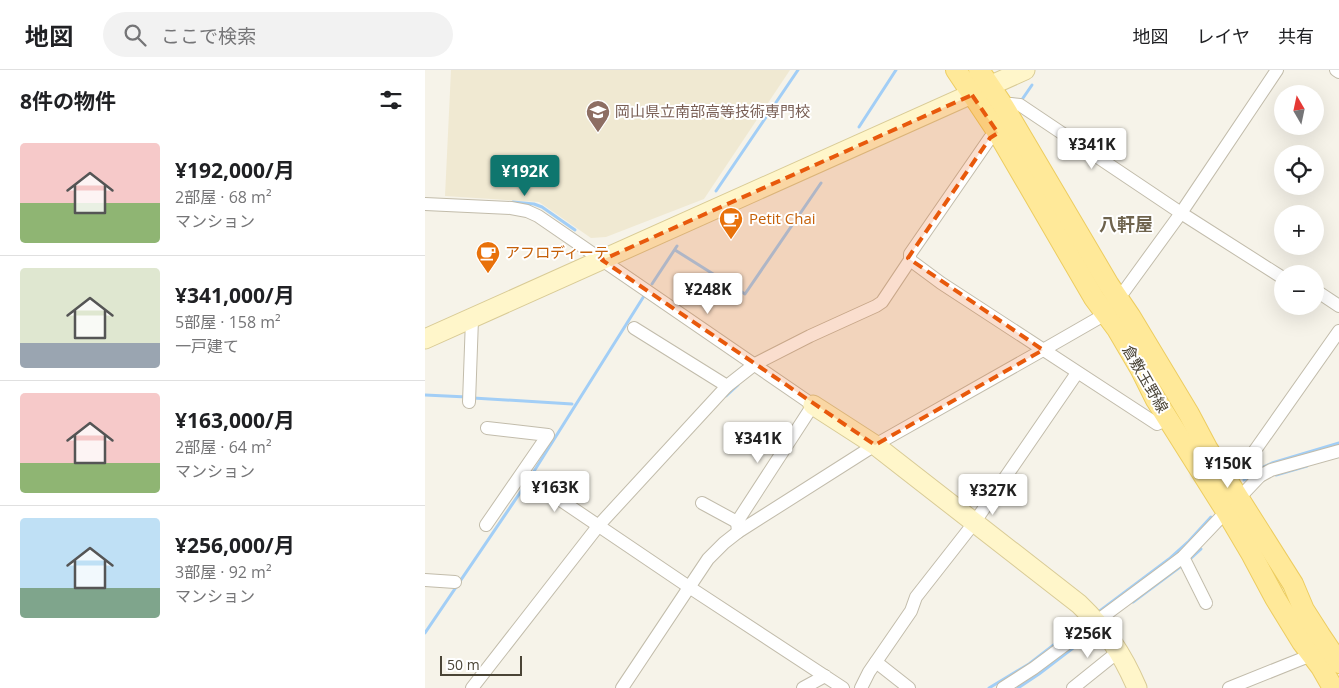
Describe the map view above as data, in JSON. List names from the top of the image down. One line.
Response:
{"streets":{"main road":["倉敷玉野線"]},"districts":["八軒屋"],"places":{"school or university":["岡山県立南部高等技術専門校"],"cafe":["Petit Chai","アフロディーテ"]},"scale_bar":"50 m","north":"top","page":{"header":"地図","search":"ここで検索","nav":["地図","レイヤ","共有"],"heading":"8件の物件","map_buttons":["+","−"],"price":["¥341K","¥192K","¥248K","¥341K","¥150K","¥163K","¥327K","¥256K"],"list":[{"name":"¥192,000/月","note":"2部屋 · 68 m² · マンション"},{"name":"¥341,000/月","note":"5部屋 · 158 m² · 一戸建て"},{"name":"¥163,000/月","note":"2部屋 · 64 m² · マンション"},{"name":"¥256,000/月","note":"3部屋 · 92 m² · マンション"}],"scale":"50 m"}}
